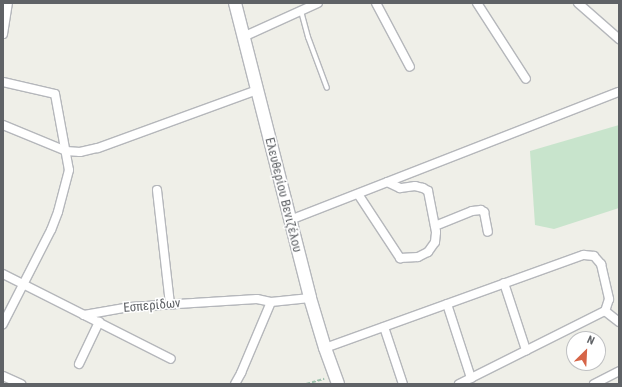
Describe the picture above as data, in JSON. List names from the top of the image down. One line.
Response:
{"streets":{"street":["Ελευθερίου Βενιζέλου","Εσπερίδων"]},"crossings":[["Ελευθερίου Βενιζέλου","Εσπερίδων"]],"north":"top right"}
